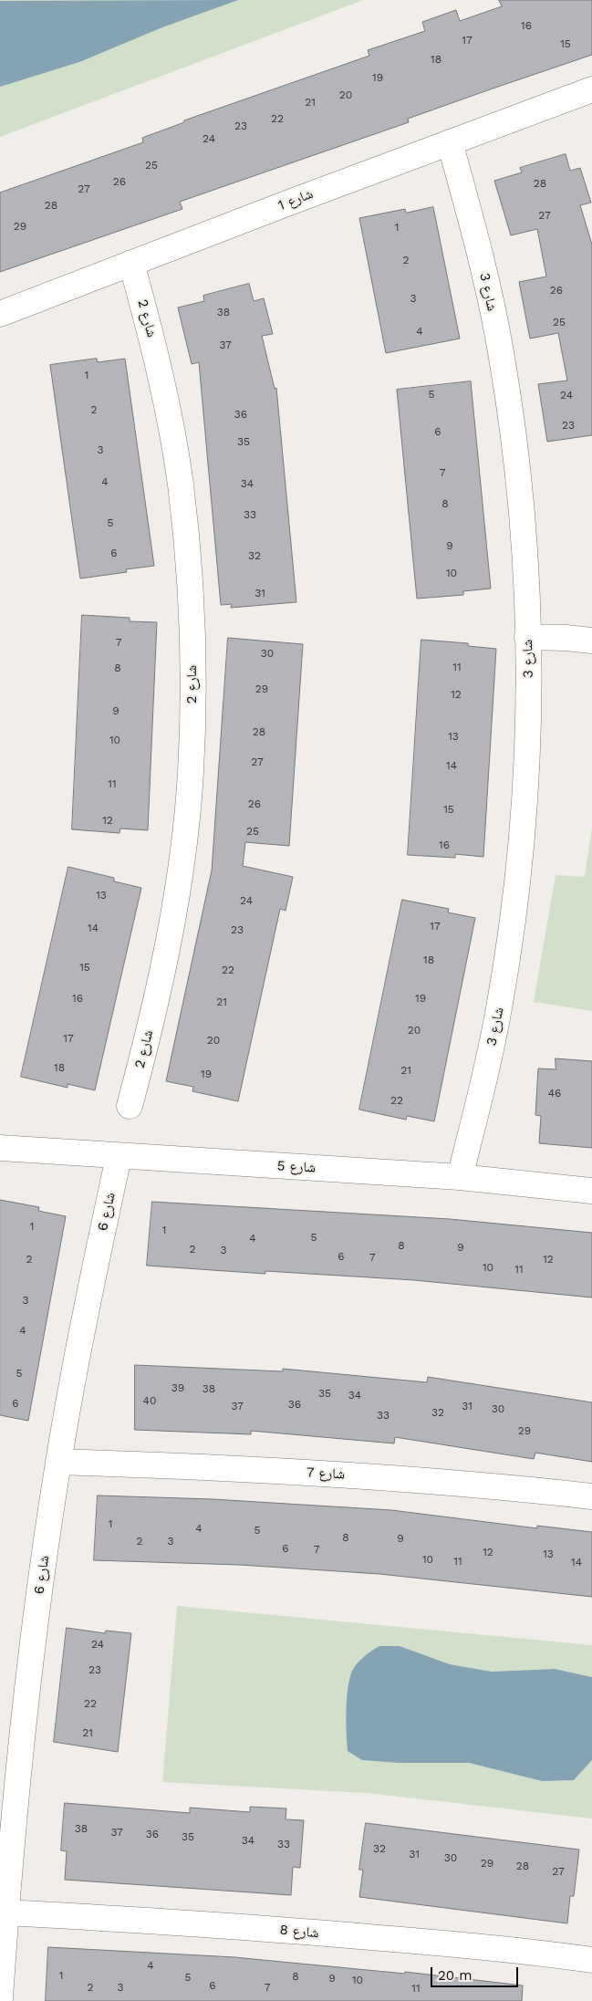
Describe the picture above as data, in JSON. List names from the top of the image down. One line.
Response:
{"streets":{"street":["شارع 1","شارع 3","شارع 2","شارع 5","شارع 6","شارع 7","شارع 8"]},"crossings":[["شارع 1","شارع 3"],["شارع 1","شارع 2"],["شارع 3","شارع 5"],["شارع 5","شارع 6"],["شارع 6","شارع 7"],["شارع 6","شارع 8"]],"house_numbers":["16","17","15","18","19","20","21","22","23","24","25","26","28","27","28","27","29","1","2","26","3","38","25","4","37","1","5","24","2","36","23","6","35","3","7","4","34","8","33","5","9","6","32","10","31","7","30","11","8","29","12","9","28","13","10","27","14","11","26","15","12","25","16","13","24","17","14","23","18","15","22","16","19","21","20","17","20","18","21","19","46","22","1","1","5","4","8","9","2","3","6","7","2","12","10","11","3","4","5","39","38","35","34","40","6","36","37","31","30","32","33","29","1","4","5","8","9","2","3","6","7","12","13","10","11","14","24","23","22","21","38","37","36","35","34","33","32","31","30","29","28","27","4","1","8","5","9","10","6","2","3","7","11"],"scale_bar":"20 m"}
